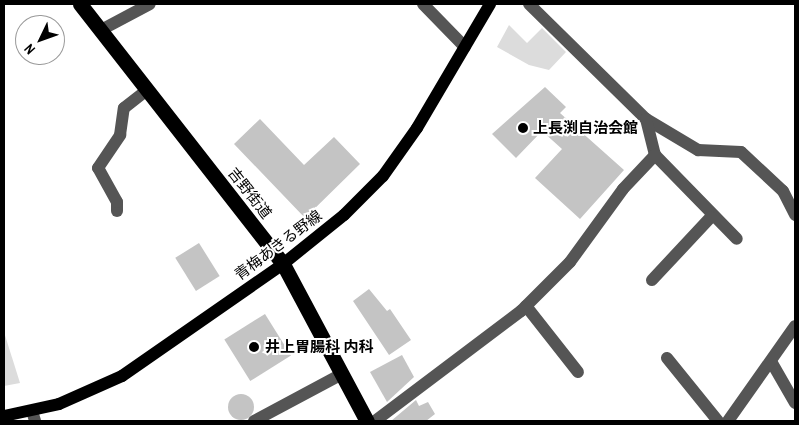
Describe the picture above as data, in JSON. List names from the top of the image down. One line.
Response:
{"streets":{"highway":["吉野街道"],"main road":["青梅あきる野線"]},"crossings":[["吉野街道","青梅あきる野線"]],"places":["上長渕自治会館","井上胃腸科 内科"],"north":"bottom left"}
